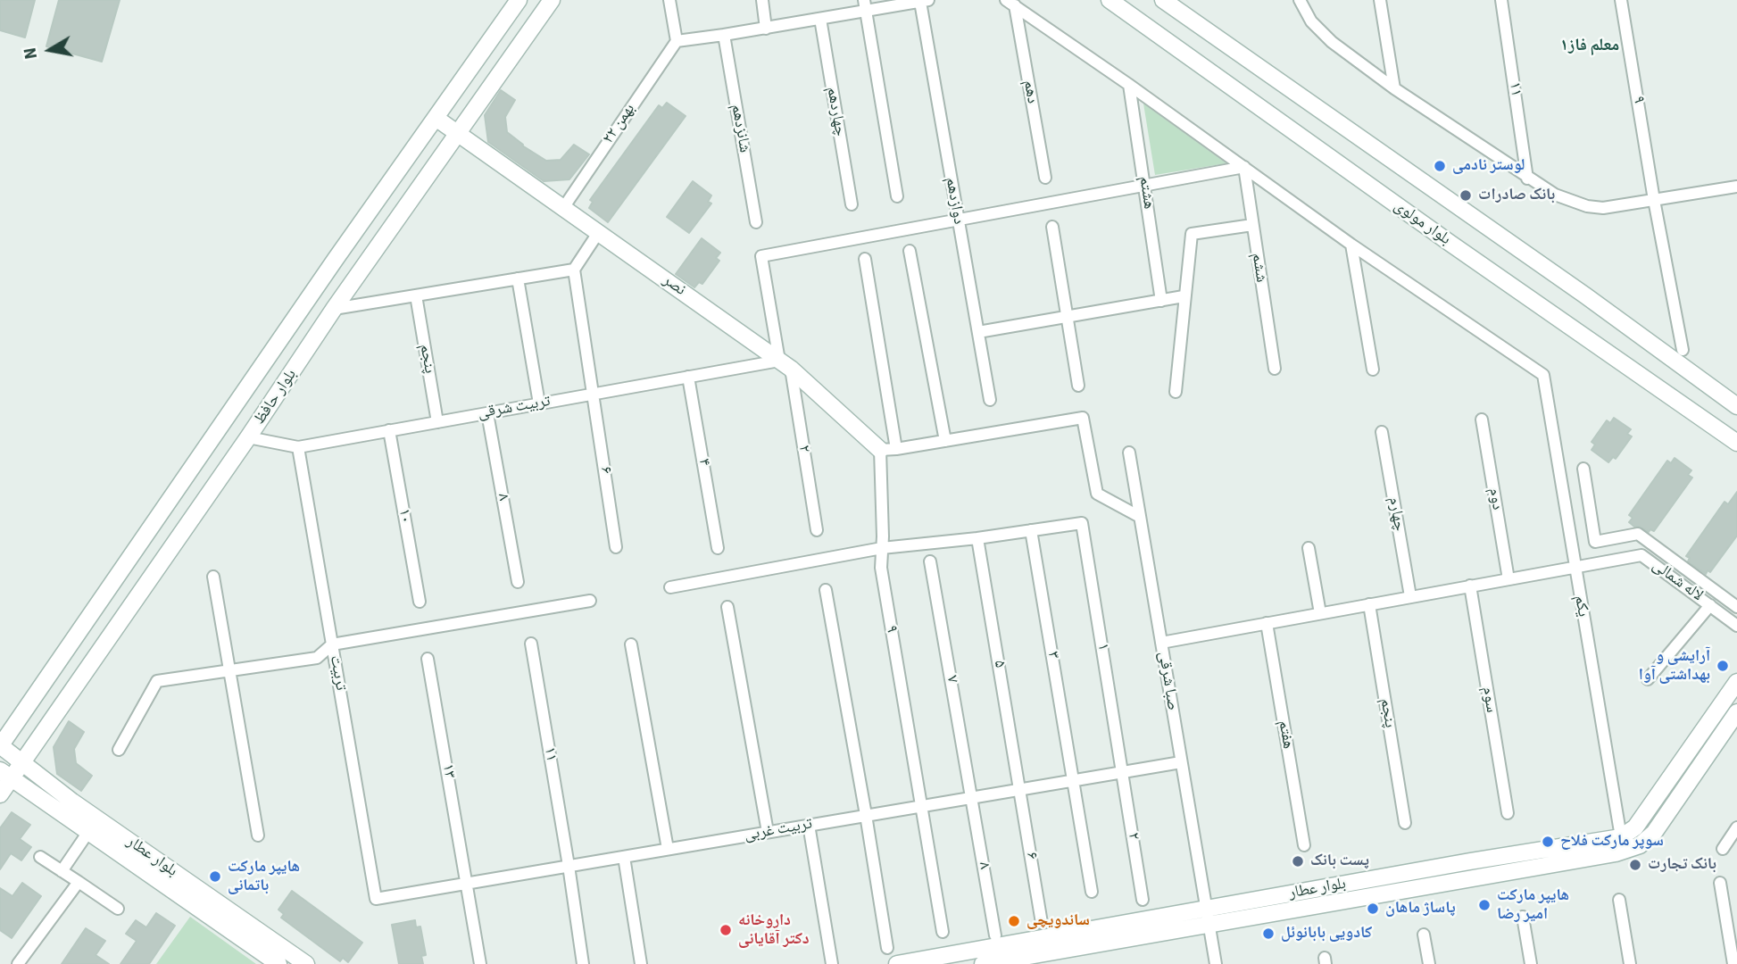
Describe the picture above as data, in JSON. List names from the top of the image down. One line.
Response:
{"streets":{"street":["۱۱","دهم","۹","چهاردهم","۲۲ بهمن","شانزدهم","هشتم","دوازدهم","بلوار مولوی","ششم","نصر","پنجم","بلوار حافظ","تربیت شرقی","۲","۴","۶","۸","دوم","چهارم","۱۰","لاله شمالی","یکم","۱","۳","۵","تربیت","۷","صبا شرقی","سوم","هفتم","۱۳","تربیت غربی","بلوار عطار"]},"crossings":[["۱۱","تربیت غربی"],["۹","نصر"],["۹","تربیت غربی"],["۲۲ بهمن","نصر"],["دوازدهم","۲"],["نصر","بلوار حافظ"],["نصر","تربیت شرقی"],["نصر","۲"],["پنجم","تربیت شرقی"],["پنجم","لاله شمالی"],["بلوار حافظ","تربیت شرقی"],["بلوار حافظ","بلوار عطار"],["تربیت شرقی","۲"],["تربیت شرقی","۴"],["تربیت شرقی","۶"],["تربیت شرقی","۸"],["تربیت شرقی","۱۰"],["تربیت شرقی","تربیت"],["۲","۱"],["۲","تربیت غربی"],["۶","۵"],["۶","تربیت غربی"],["۸","۷"],["۸","تربیت غربی"],["دوم","لاله شمالی"],["چهارم","لاله شمالی"],["لاله شمالی","یکم"],["لاله شمالی","صبا شرقی"],["لاله شمالی","سوم"],["لاله شمالی","هفتم"],["یکم","بلوار عطار"],["۱","۳"],["۱","تربیت غربی"],["۳","تربیت غربی"],["۵","تربیت غربی"],["تربیت","تربیت غربی"],["۷","تربیت غربی"],["صبا شرقی","تربیت غربی"],["صبا شرقی","بلوار عطار"],["۱۳","تربیت غربی"]],"districts":["معلم فاز۱"],"places":["لوستر نادمی","بانک صادرات","آرایشی و بهداشتی آوا","سوپر مارکت فلاح","پست بانک","بانک تجارت","هایپر مارکت باتمانی","هایپر مارکت امیر رضا","پاساژ ماهان","ساندویچی","داروخانه دکتر آقایانی","کادویی بابانوئل"],"north":"left"}
